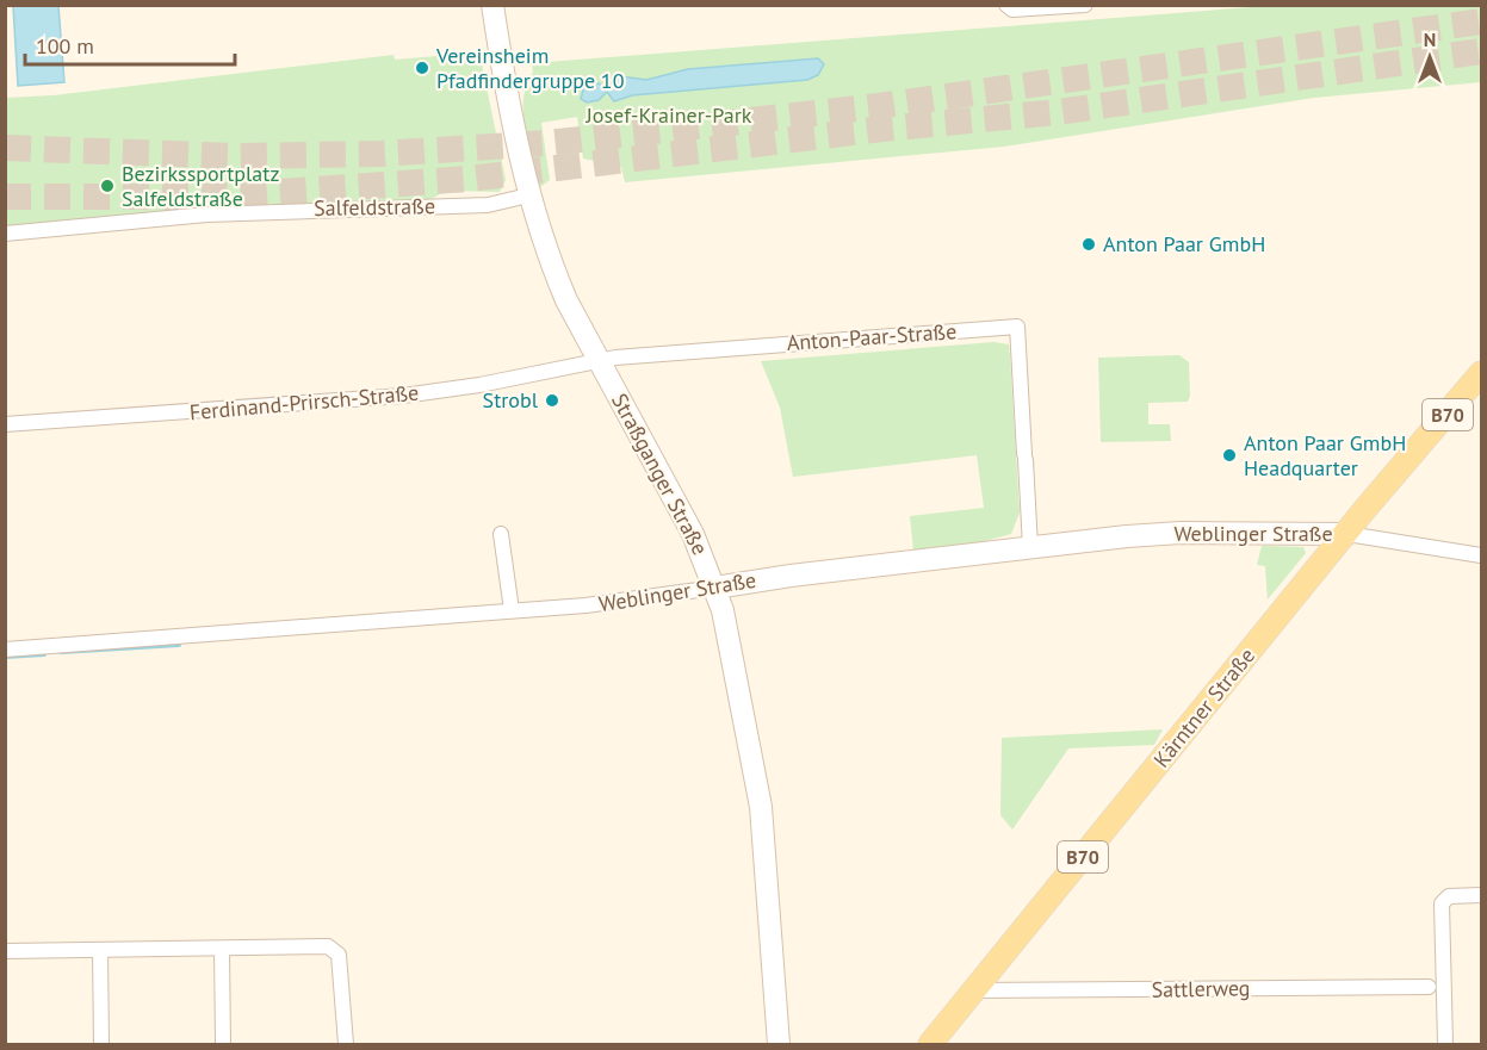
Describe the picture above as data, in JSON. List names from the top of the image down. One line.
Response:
{"streets":{"main road":["B70","Kärntner Straße"],"street":["Salfeldstraße","Anton-Paar-Straße","Ferdinand-Prirsch-Straße","Straßganger Straße","Weblinger Straße","Sattlerweg"]},"crossings":[["Salfeldstraße","Straßganger Straße"],["Anton-Paar-Straße","Ferdinand-Prirsch-Straße"],["Anton-Paar-Straße","Straßganger Straße"],["Anton-Paar-Straße","Weblinger Straße"],["Ferdinand-Prirsch-Straße","Straßganger Straße"],["Straßganger Straße","Weblinger Straße"],["Weblinger Straße","Kärntner Straße"],["Kärntner Straße","Sattlerweg"]],"parks":["Josef-Krainer-Park"],"places":["Vereinsheim Pfadfindergruppe 10","Bezirkssportplatz Salfeldstraße","Anton Paar GmbH","Strobl","Anton Paar GmbH Headquarter"],"scale_bar":"100 m","north":"top"}
